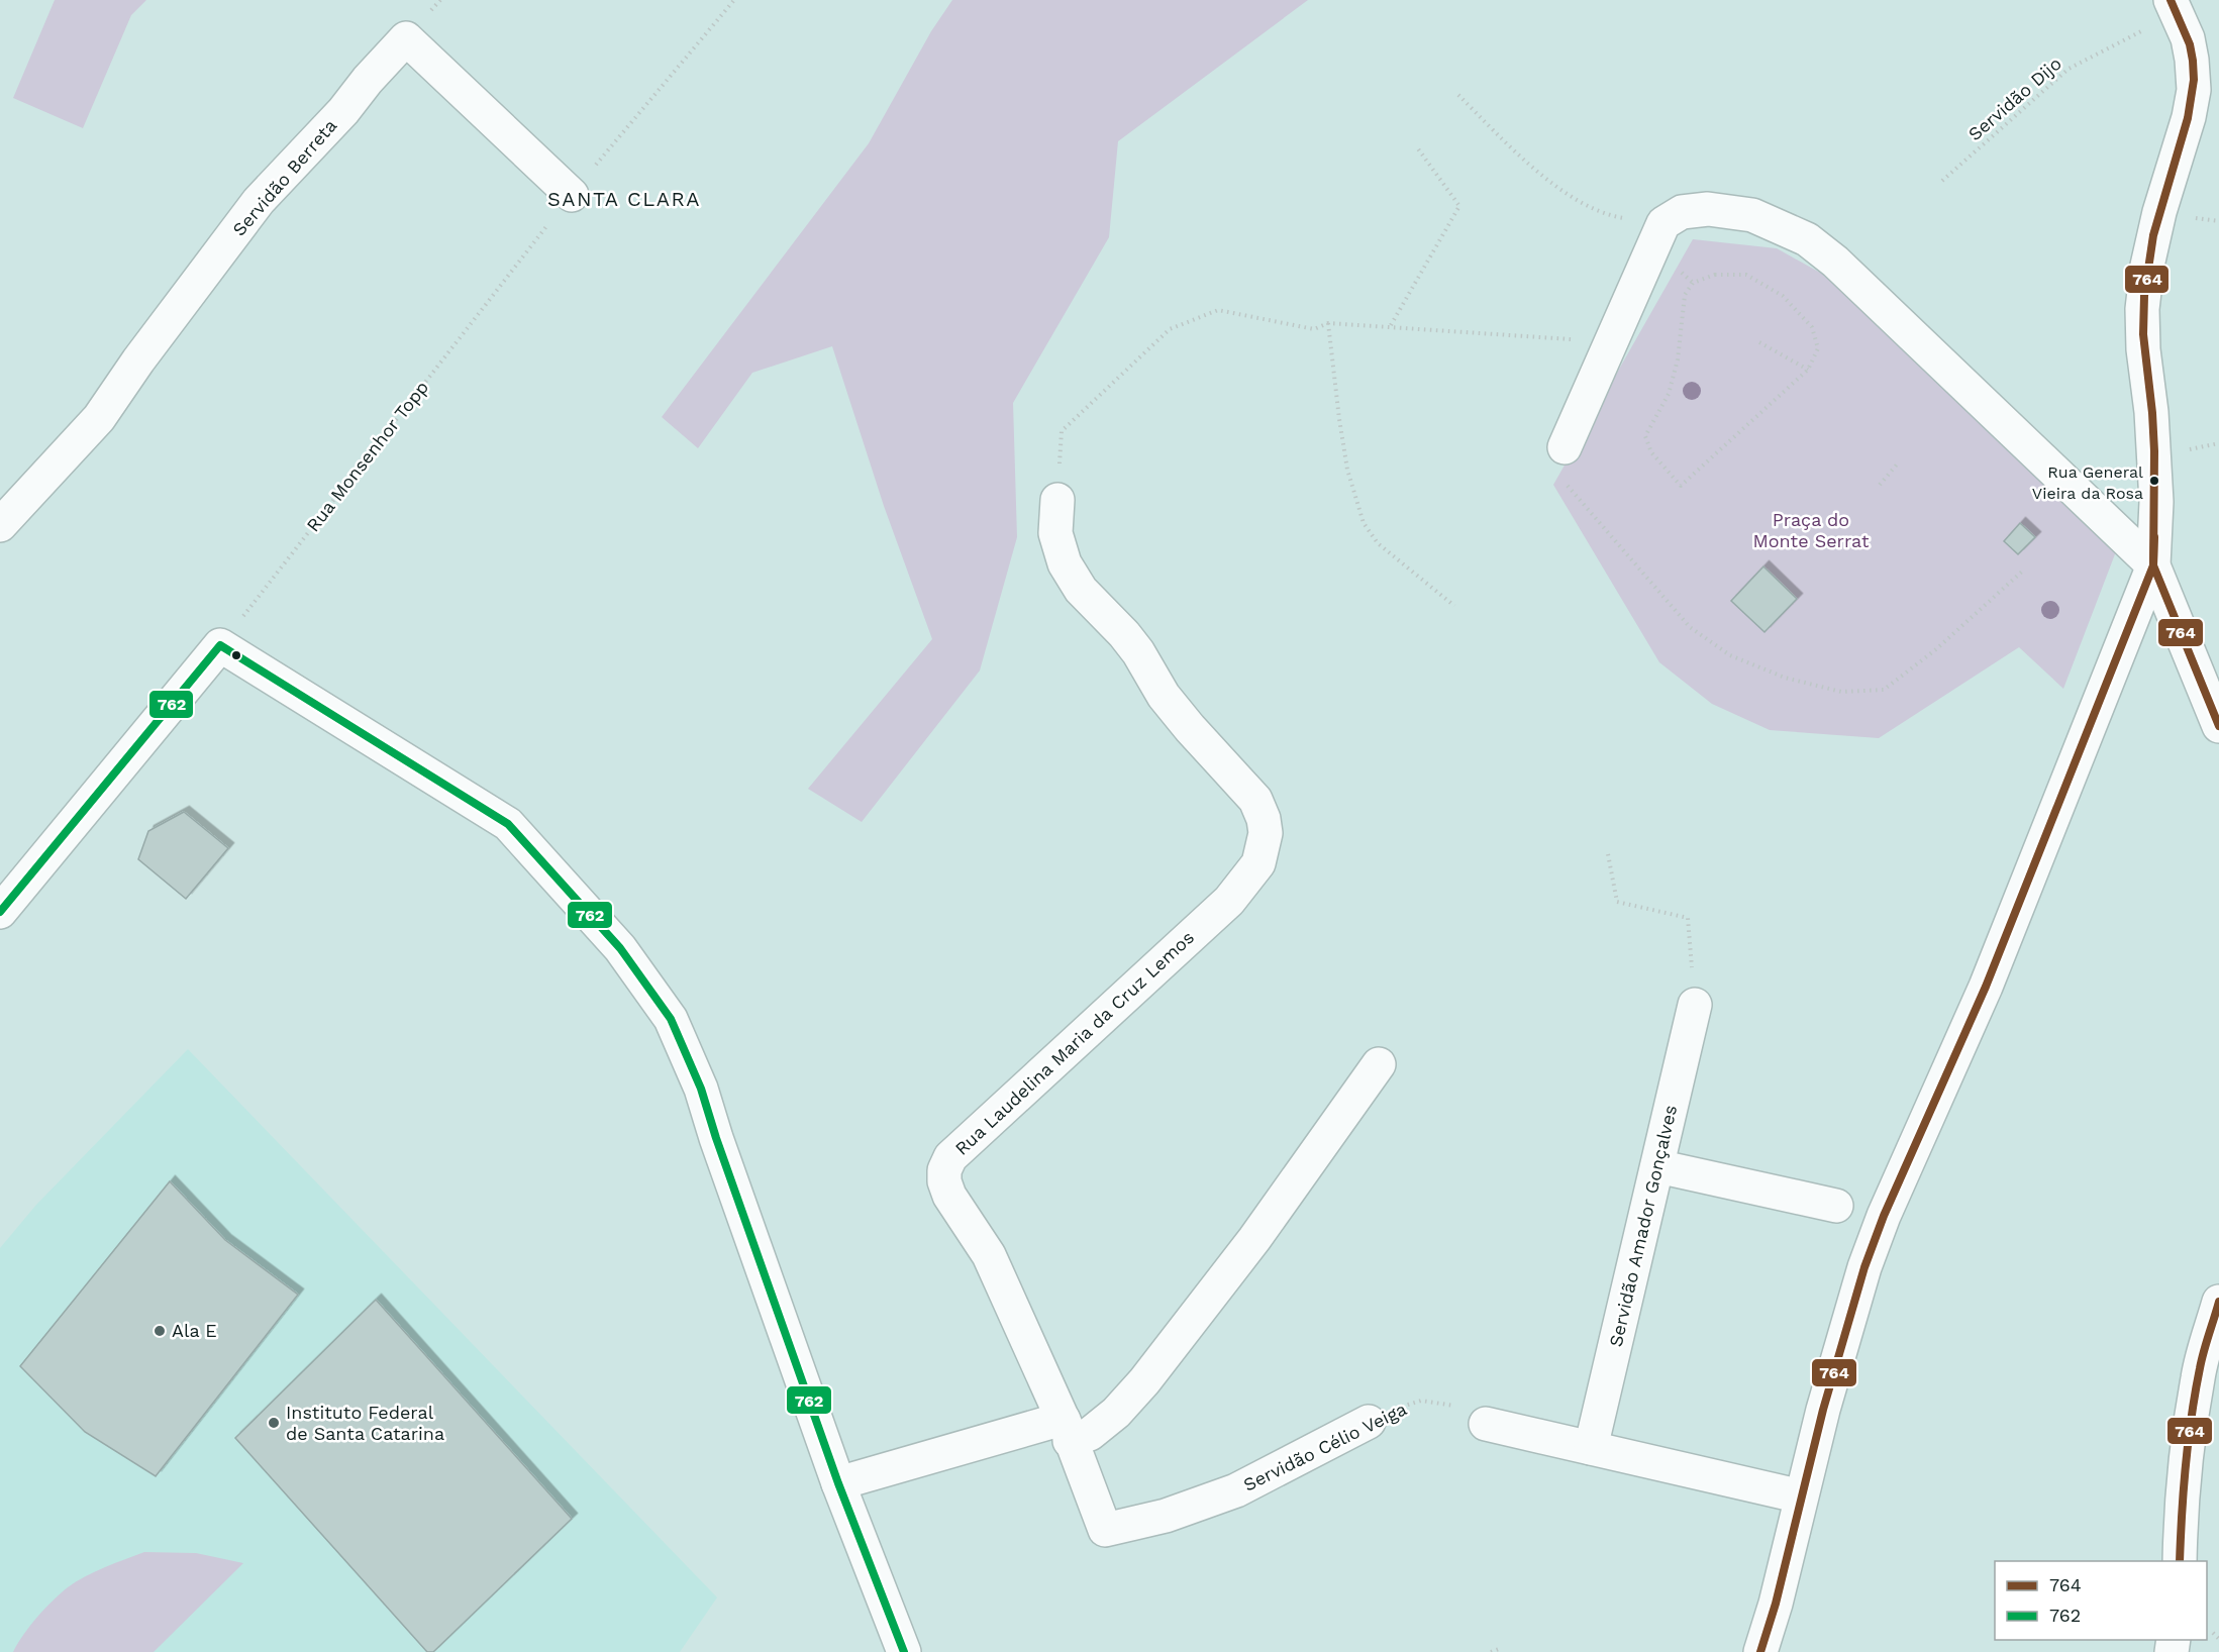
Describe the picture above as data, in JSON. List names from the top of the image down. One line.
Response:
{"streets":{"street":["Servidão Berreta","Rua Laudelina Maria da Cruz Lemos","Servidão Amador Gonçalves","Servidão Célio Veiga"],"path":["Servidão Dijo","Rua Monsenhor Topp"]},"crossings":[["Servidão Berreta","Rua Monsenhor Topp"],["Rua Laudelina Maria da Cruz Lemos","Servidão Célio Veiga"]],"districts":["SANTA CLARA"],"parks":["Praça do Monte Serrat"],"places":["Rua General Vieira da Rosa","Ala E","Instituto Federal de Santa Catarina"],"lines":["transit line 764","transit line 762"],"legend":["764","762"]}
